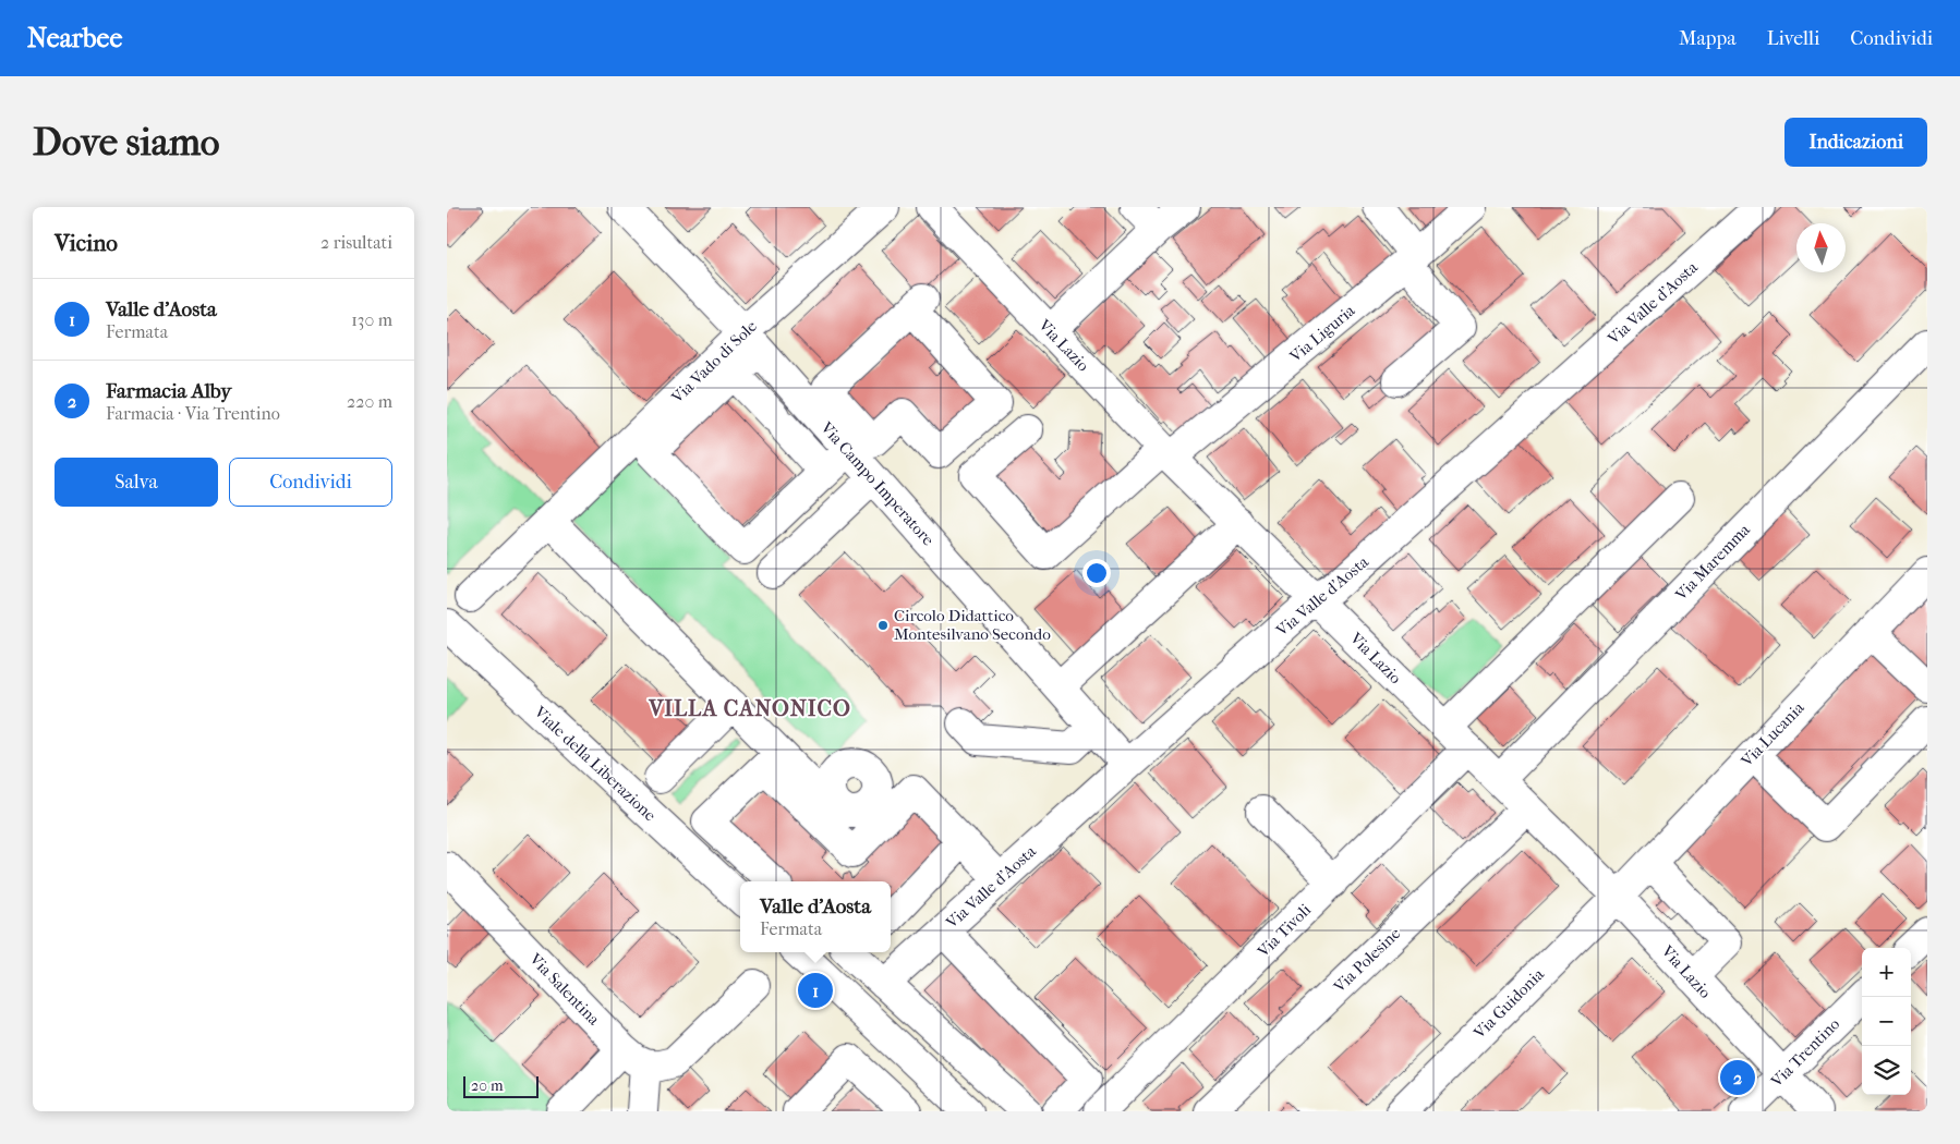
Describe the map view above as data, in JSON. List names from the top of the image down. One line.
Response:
{"streets":{"street":["Via Valle d'Aosta","Via Liguria","Via Lazio","Via Vado di Sole","Via Campo Imperatore","Via Maremma","Via Lucania","Viale della Liberazione","Via Tivoli","Via Polesine","Via Salentina","Via Guidonia","Via Trentino"]},"crossings":[["Via Valle d'Aosta","Via Lazio"],["Via Valle d'Aosta","Via Campo Imperatore"],["Via Liguria","Via Lazio"],["Via Lazio","Via Maremma"],["Via Lazio","Via Lucania"],["Via Lazio","Via Tivoli"],["Via Lazio","Via Polesine"],["Via Lazio","Via Guidonia"],["Via Lazio","Via Trentino"],["Via Vado di Sole","Via Campo Imperatore"],["Via Lucania","Via Guidonia"]],"districts":["VILLA CANONICO"],"places":["Circolo Didattico Montesilvano Secondo"],"scale_bar":"20 m","north":"top","page":{"header":"Nearbee","nav":["Mappa","Livelli","Condividi"],"buttons":["Indicazioni",["Salva","Condividi"]],"title":"Dove siamo","heading":["Vicino","2 risultati"],"list":[{"mark":"1","name":"Valle d'Aosta","note":"Fermata","value":"130 m"},{"mark":"2","name":"Farmacia Alby","note":"Farmacia · Via Trentino","value":"220 m"}],"popup":["Valle d'Aosta","Fermata"],"map_buttons":["+","−"],"pins":["1","2"],"scale":"20 m"}}
